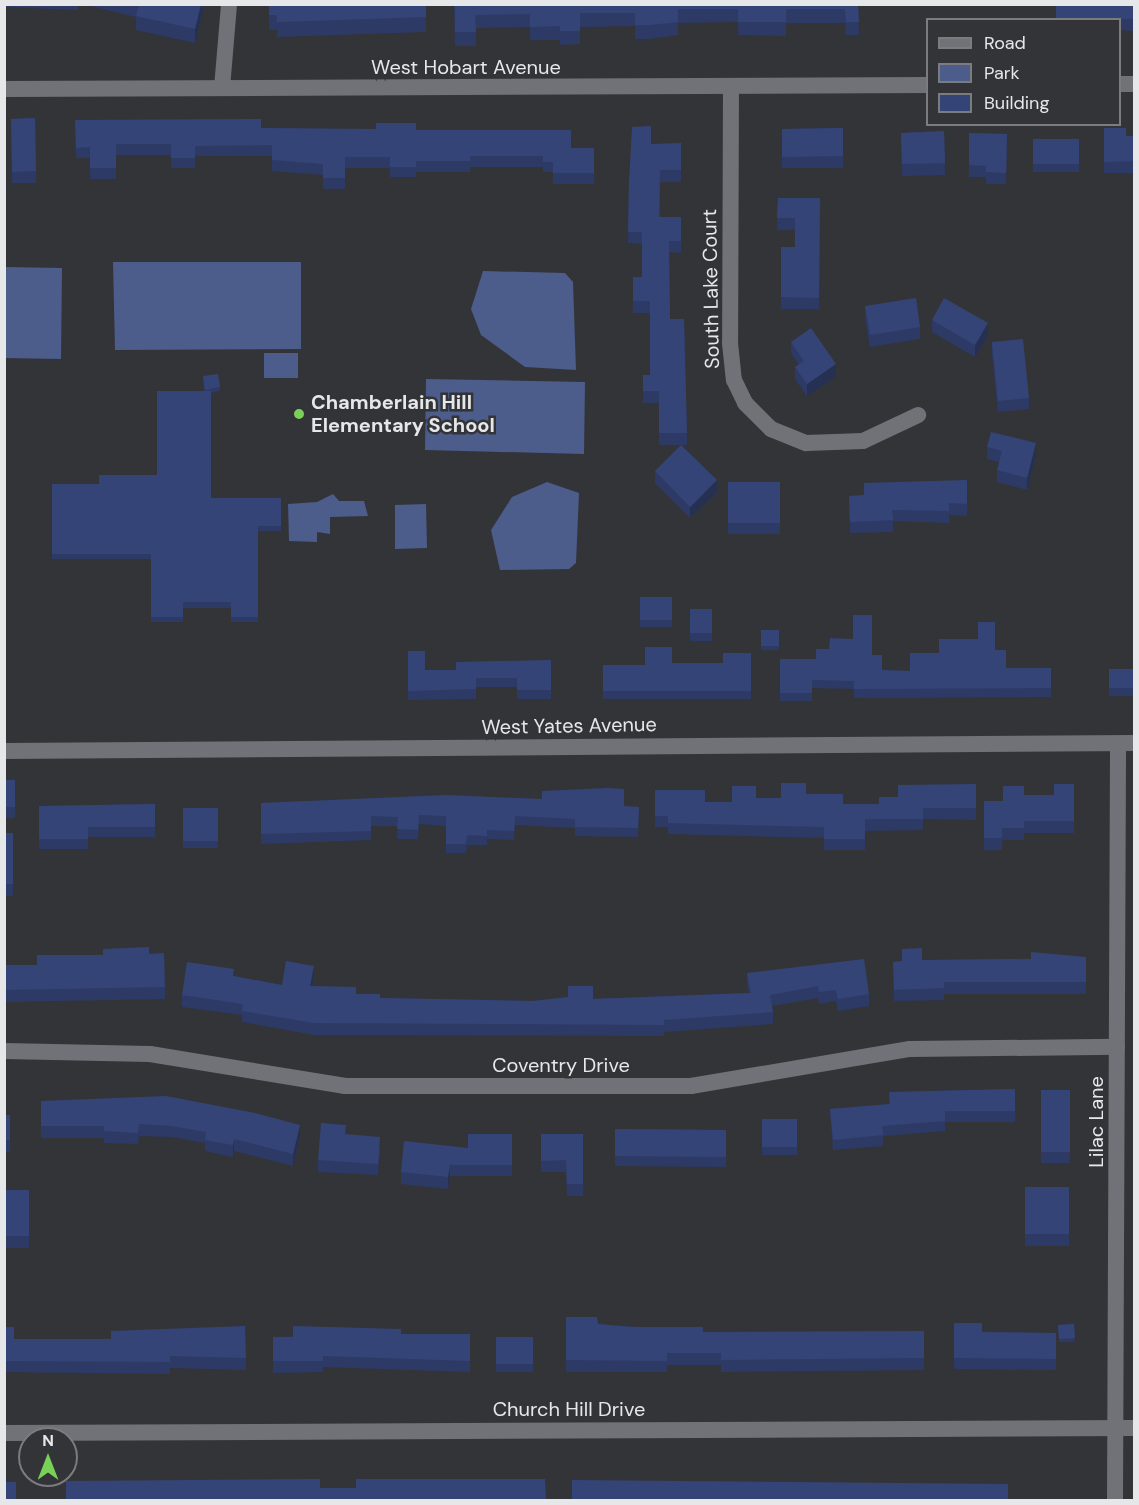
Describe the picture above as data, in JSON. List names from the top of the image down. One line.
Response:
{"streets":{"street":["West Hobart Avenue","South Lake Court","West Yates Avenue","Coventry Drive","Lilac Lane","Church Hill Drive"]},"crossings":[["West Hobart Avenue","South Lake Court"],["West Yates Avenue","Lilac Lane"],["Coventry Drive","Lilac Lane"],["Lilac Lane","Church Hill Drive"]],"places":["Chamberlain Hill Elementary School"],"legend":["Road","Park","Building"],"north":"top"}
